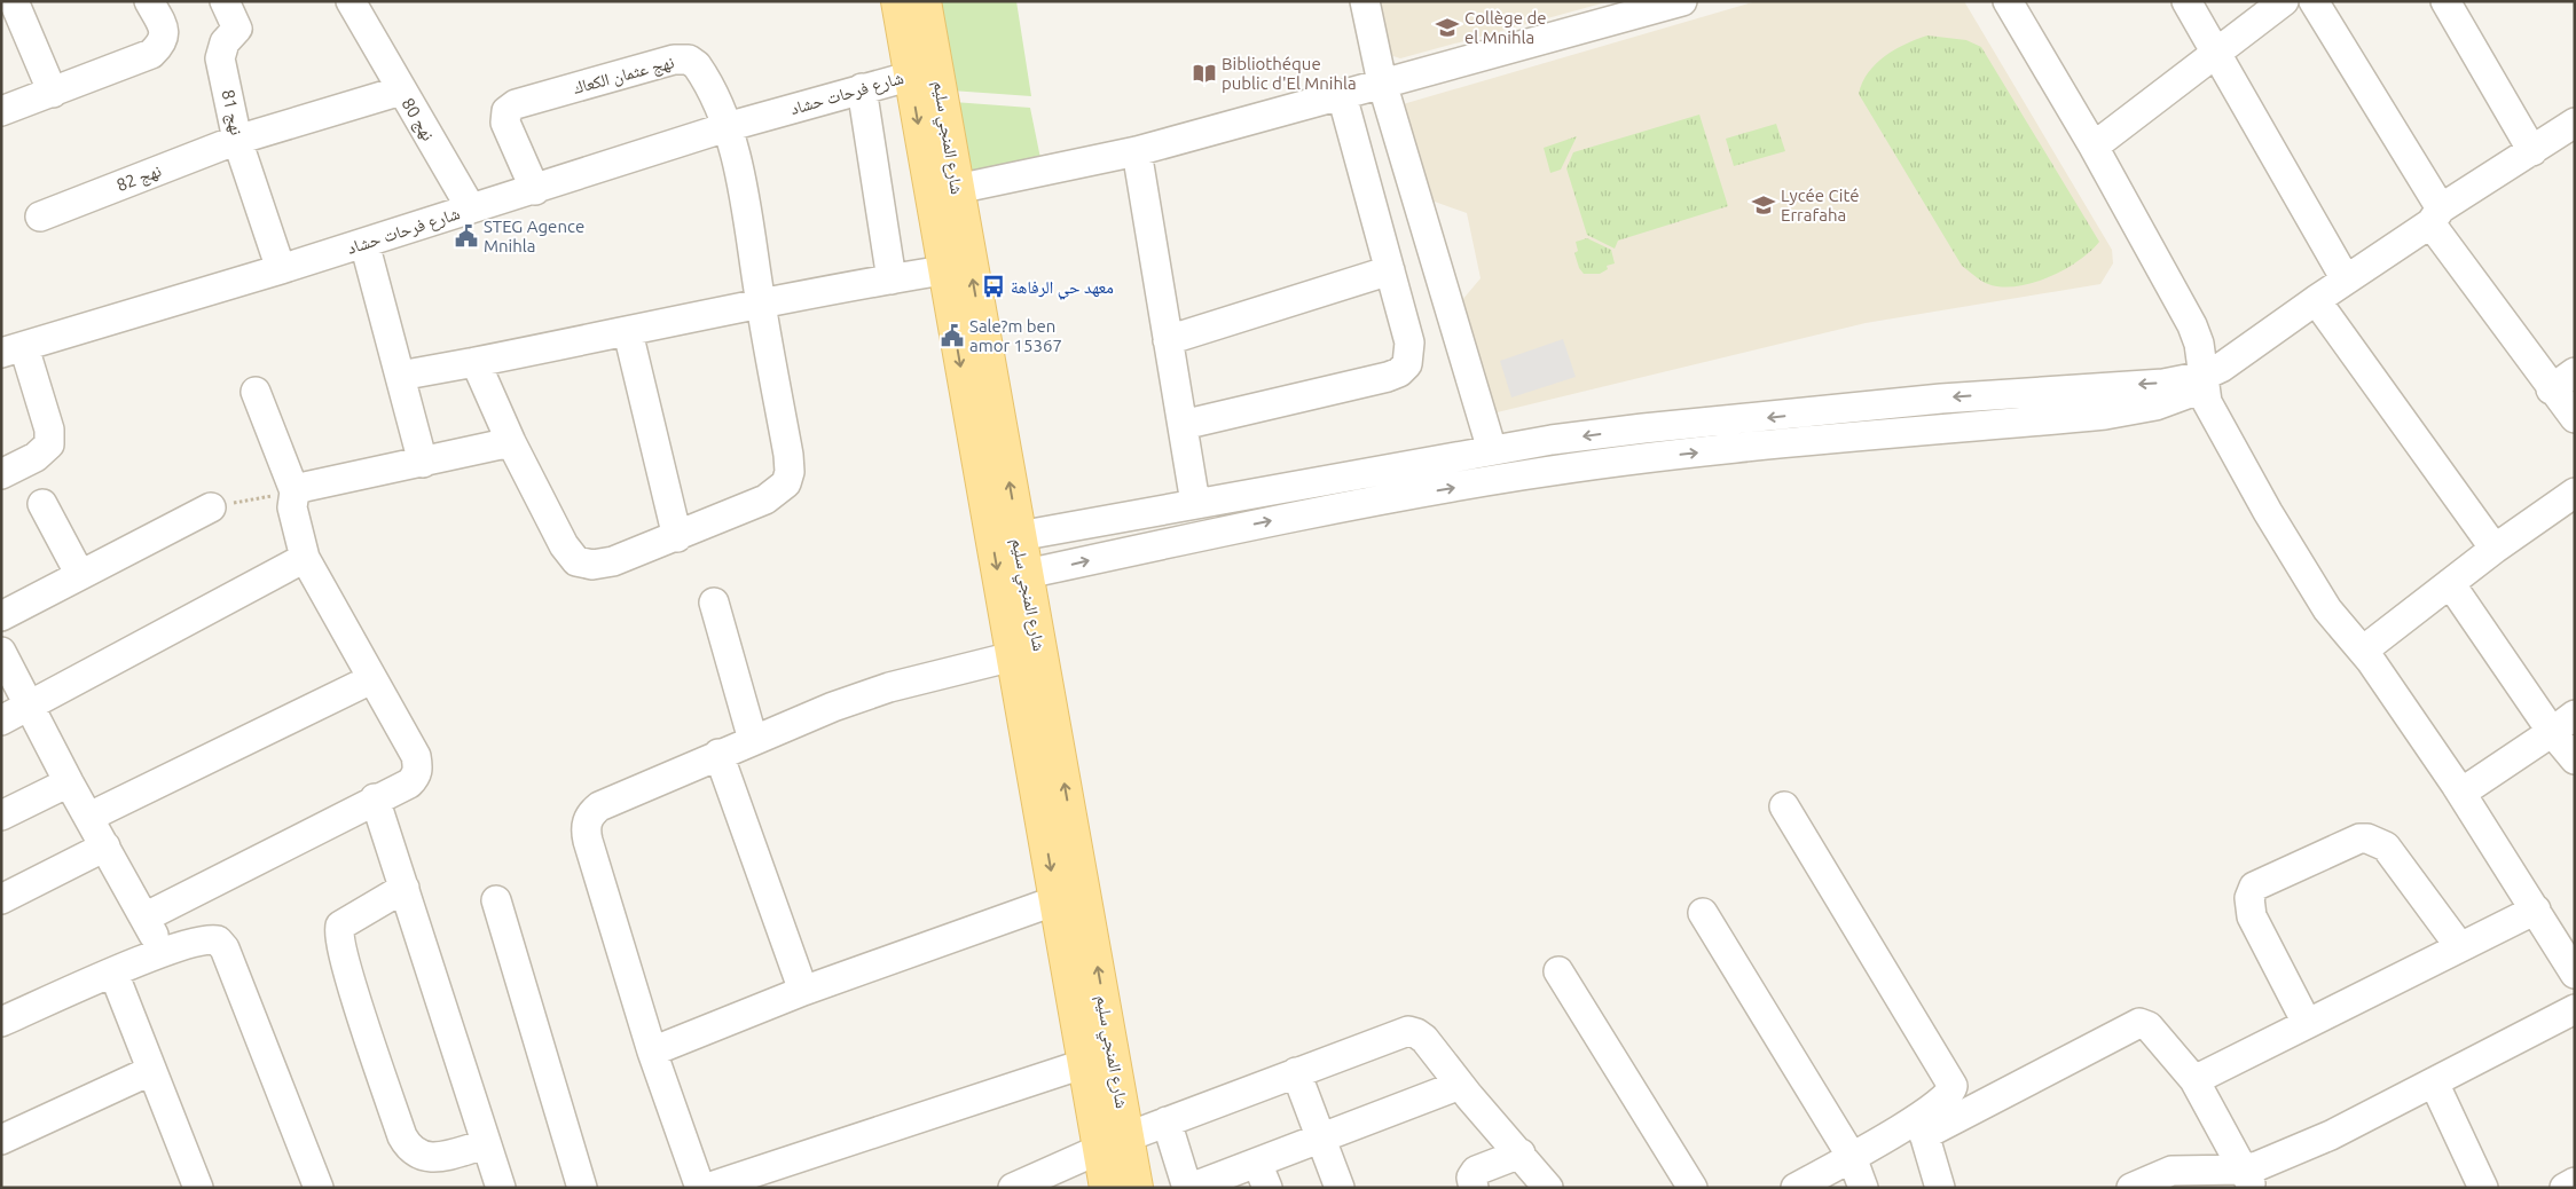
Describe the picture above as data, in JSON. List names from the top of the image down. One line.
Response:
{"streets":{"main road":["شارع المنجي سليم"],"street":["نهج عثمان الكعاك","شارع فرحات حشاد","نهج 81","نهج 80","نهج 82"]},"crossings":[["نهج عثمان الكعاك","شارع فرحات حشاد"],["شارع فرحات حشاد","نهج 81"],["شارع فرحات حشاد","نهج 80"],["شارع فرحات حشاد","شارع المنجي سليم"],["نهج 81","نهج 82"],["نهج 80","نهج 82"]],"places":{"school or university":["Collège de el Mnihla","Lycée Cité Errafaha"],"library":["Bibliothéque public d'El Mnihla"],"public building":["STEG Agence Mnihla","Sale?m ben amor 15367"],"bus stop":["معهد حي الرفاهة"]}}
